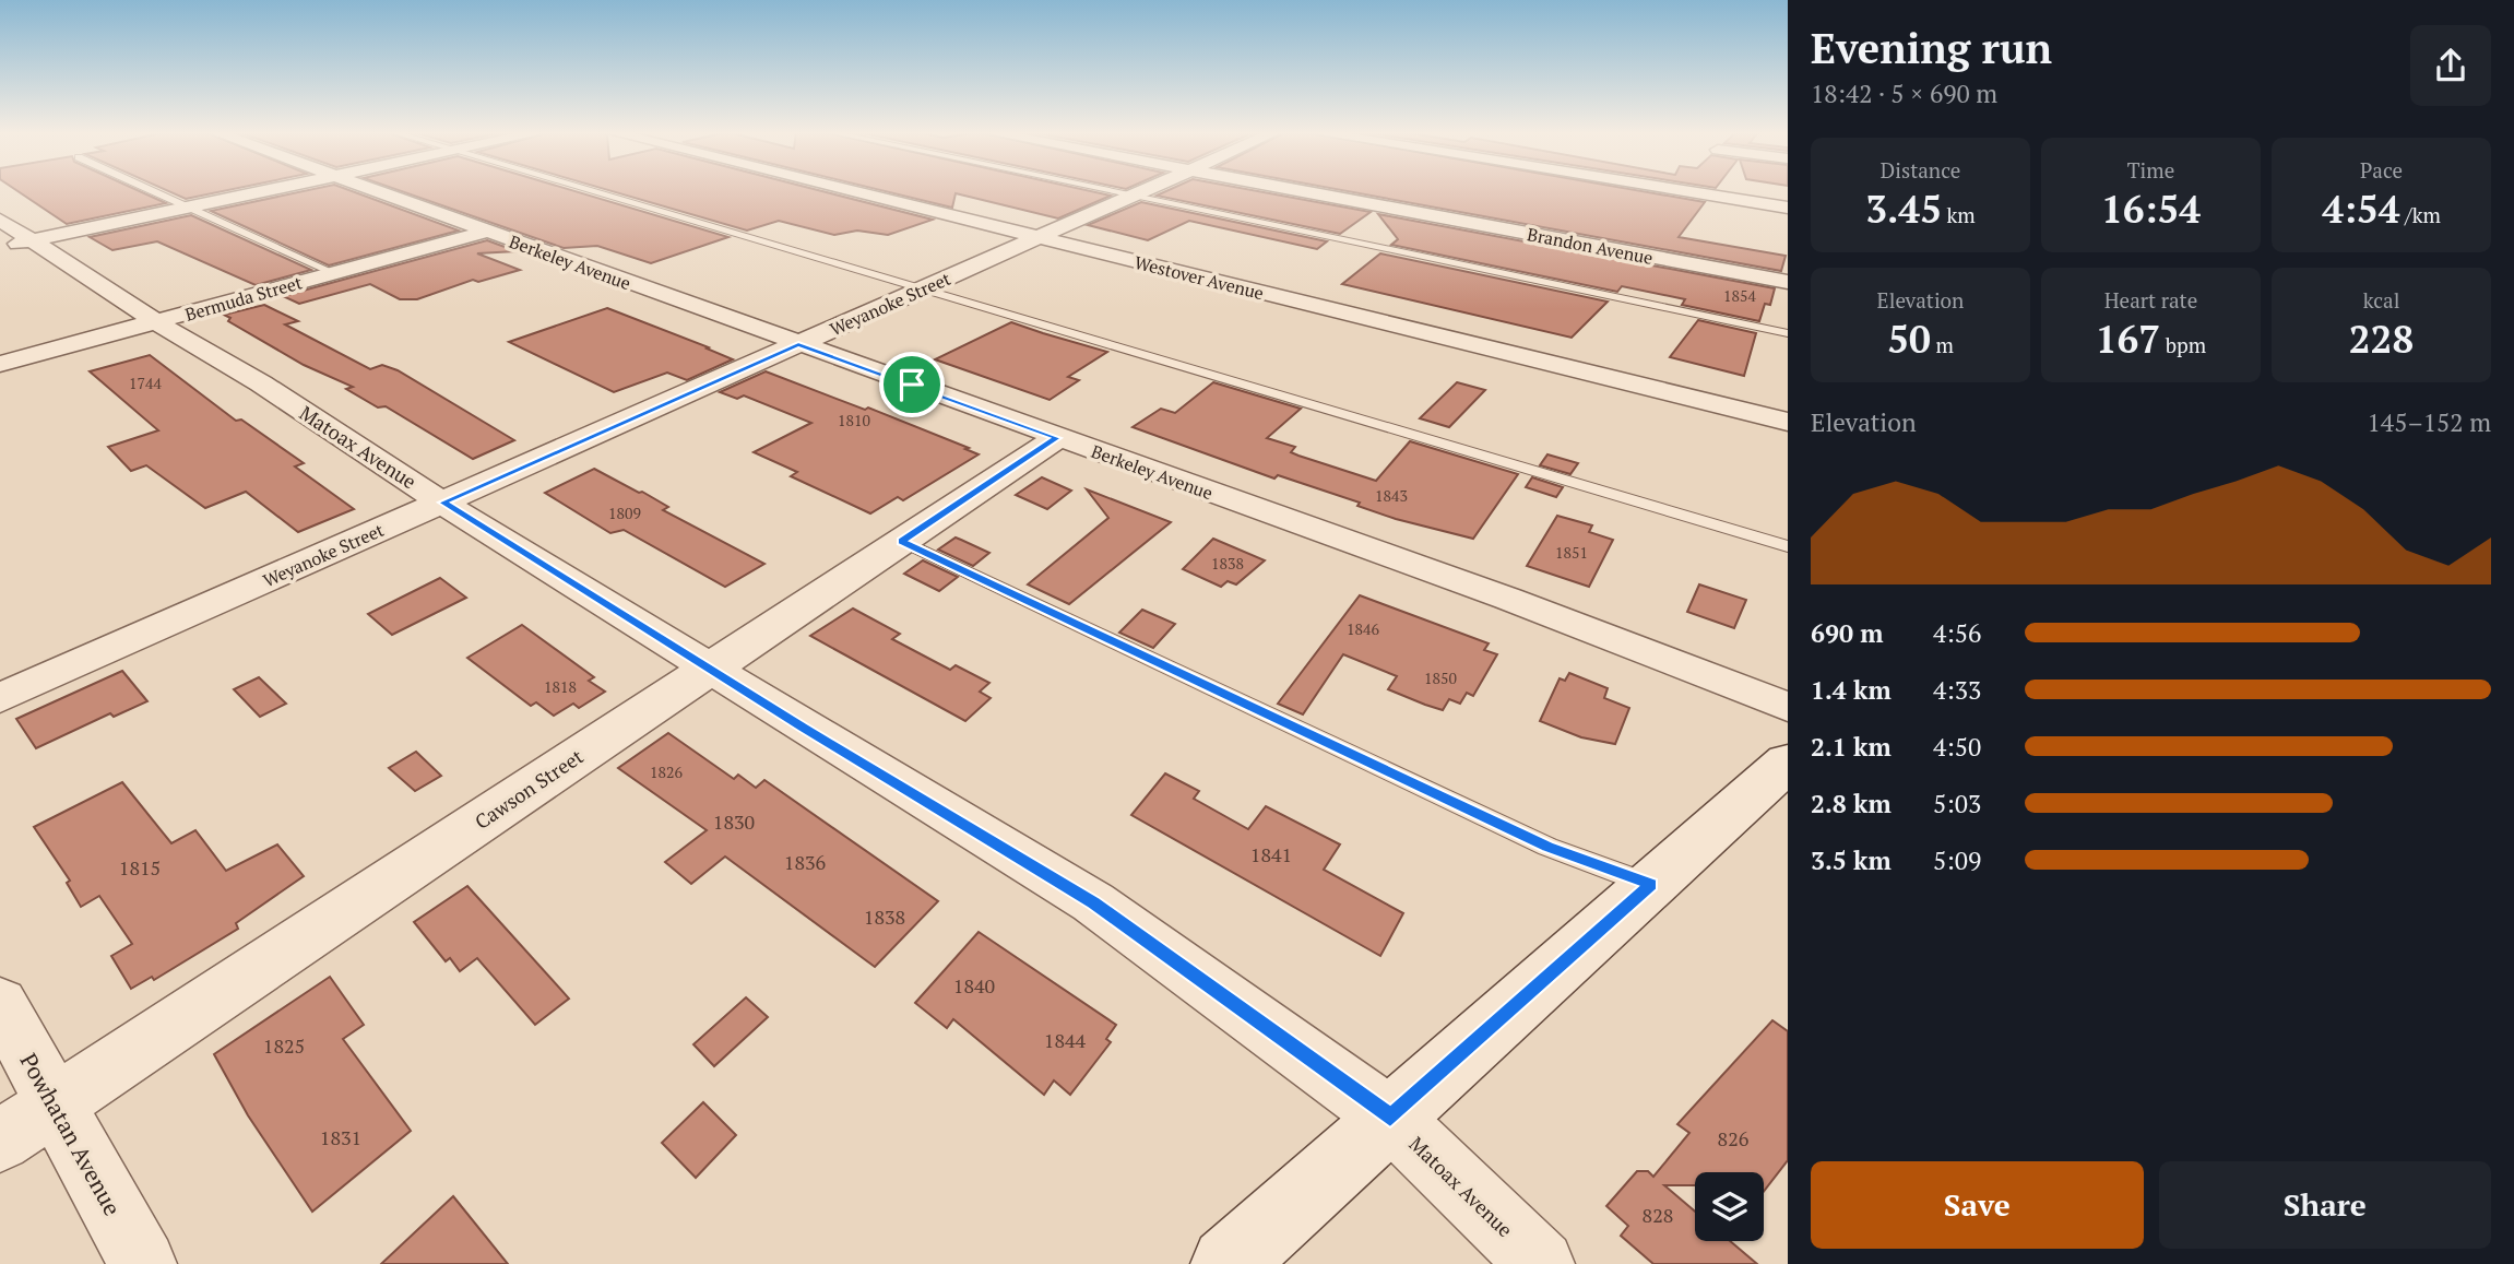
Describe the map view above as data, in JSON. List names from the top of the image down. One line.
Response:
{"streets":{"street":["Brandon Avenue","Berkeley Avenue","Westover Avenue","Bermuda Street","Weyanoke Street","Matoax Avenue","Cawson Street","Powhatan Avenue"]},"crossings":[["Berkeley Avenue","Bermuda Street"],["Berkeley Avenue","Weyanoke Street"],["Berkeley Avenue","Cawson Street"],["Westover Avenue","Weyanoke Street"],["Bermuda Street","Matoax Avenue"],["Weyanoke Street","Matoax Avenue"],["Matoax Avenue","Cawson Street"],["Cawson Street","Powhatan Avenue"]],"house_numbers":["1854","1744","1810","1843","1809","1851","1838","1846","1850","1818","1826","1830","1841","1836","1815","1838","1840","1844","1825","1831","826","828"],"page":{"heading":["Evening run","18:42 · 5 × 690 m"],"stats":[["Distance","3.45 km"],["Time","16:54"],["Pace","4:54 /km"],["Elevation","50 m"],["Heart rate","167 bpm"],["kcal","228"]],"chart":["Elevation","145–152 m"],"list":[{"name":"690 m","note":"4:56"},{"name":"1.4 km","note":"4:33"},{"name":"2.1 km","note":"4:50"},{"name":"2.8 km","note":"5:03"},{"name":"3.5 km","note":"5:09"}],"buttons":["Save","Share"]}}
